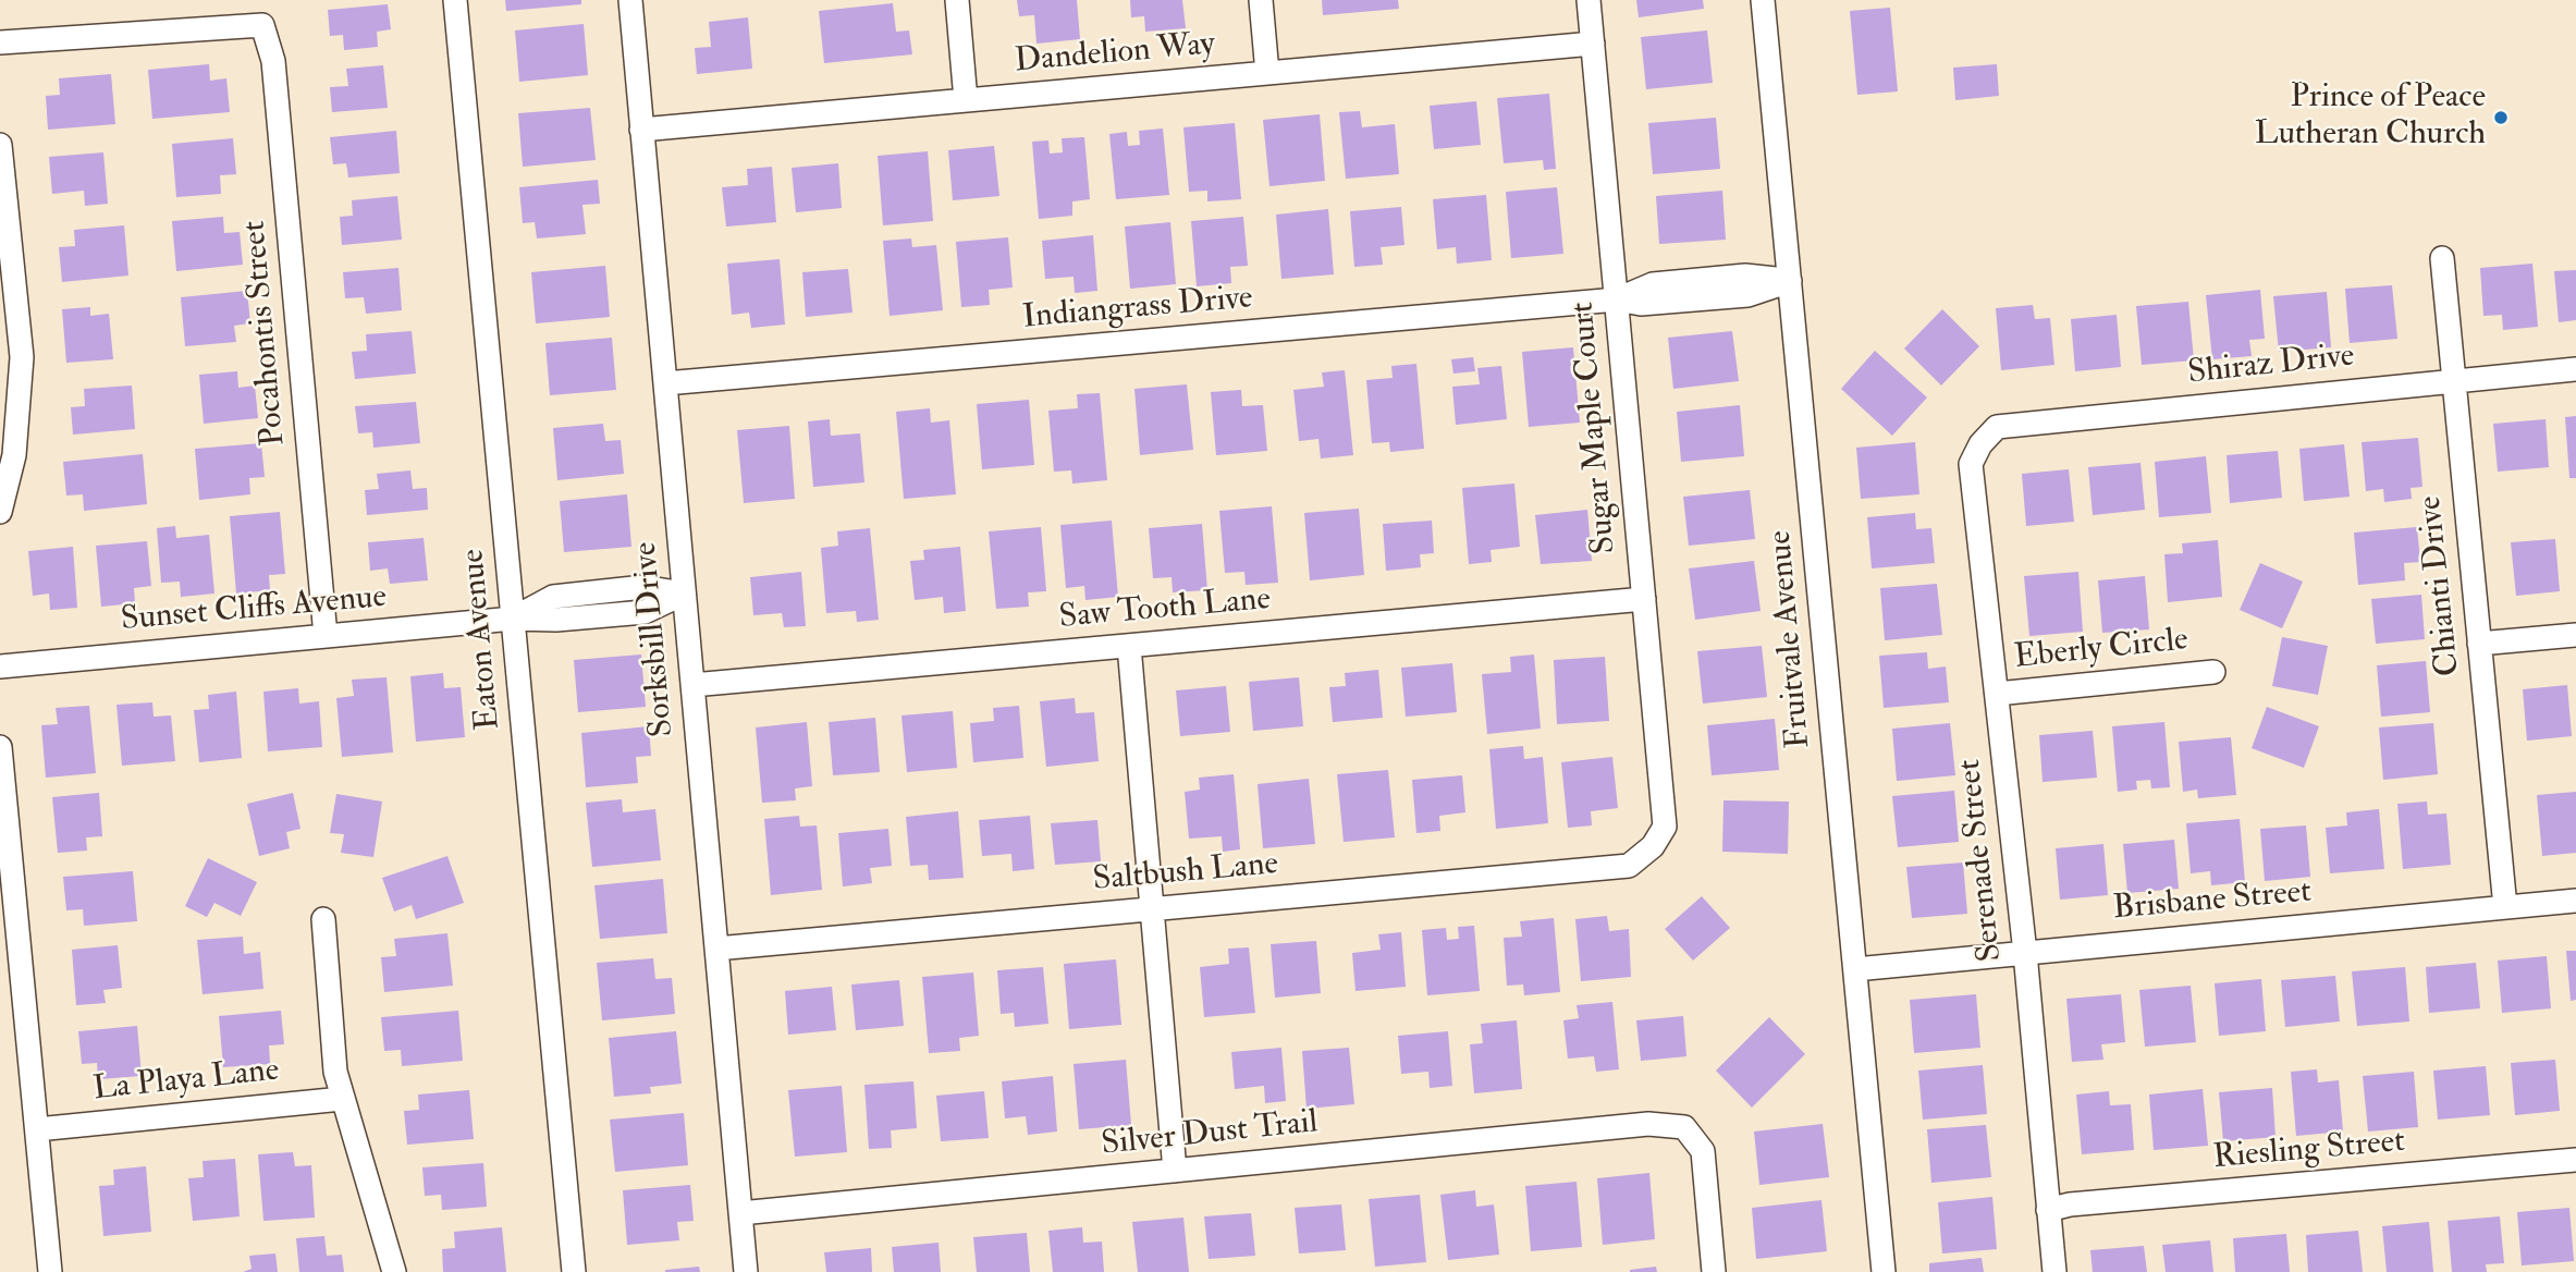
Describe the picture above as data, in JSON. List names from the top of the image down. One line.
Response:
{"streets":{"street":["Dandelion Way","Indiangrass Drive","Pocahontis Street","Shiraz Drive","Sugar Maple Court","Chianti Drive","Sunset Cliffs Avenue","Saw Tooth Lane","Eaton Avenue","Sorksbill Drive","Fruitvale Avenue","Eberly Circle","Serenade Street","Saltbush Lane","Brisbane Street","La Playa Lane","Silver Dust Trail","Riesling Street"]},"crossings":[["Dandelion Way","Sugar Maple Court"],["Dandelion Way","Sorksbill Drive"],["Indiangrass Drive","Sugar Maple Court"],["Indiangrass Drive","Sorksbill Drive"],["Indiangrass Drive","Fruitvale Avenue"],["Pocahontis Street","Sunset Cliffs Avenue"],["Shiraz Drive","Chianti Drive"],["Shiraz Drive","Serenade Street"],["Sugar Maple Court","Saw Tooth Lane"],["Sugar Maple Court","Saltbush Lane"],["Chianti Drive","Brisbane Street"],["Sunset Cliffs Avenue","Eaton Avenue"],["Sunset Cliffs Avenue","Sorksbill Drive"],["Saw Tooth Lane","Sorksbill Drive"],["Sorksbill Drive","Saltbush Lane"],["Sorksbill Drive","Silver Dust Trail"],["Fruitvale Avenue","Brisbane Street"],["Eberly Circle","Serenade Street"],["Serenade Street","Brisbane Street"],["Serenade Street","Riesling Street"]],"places":["Prince of Peace Lutheran Church"]}
